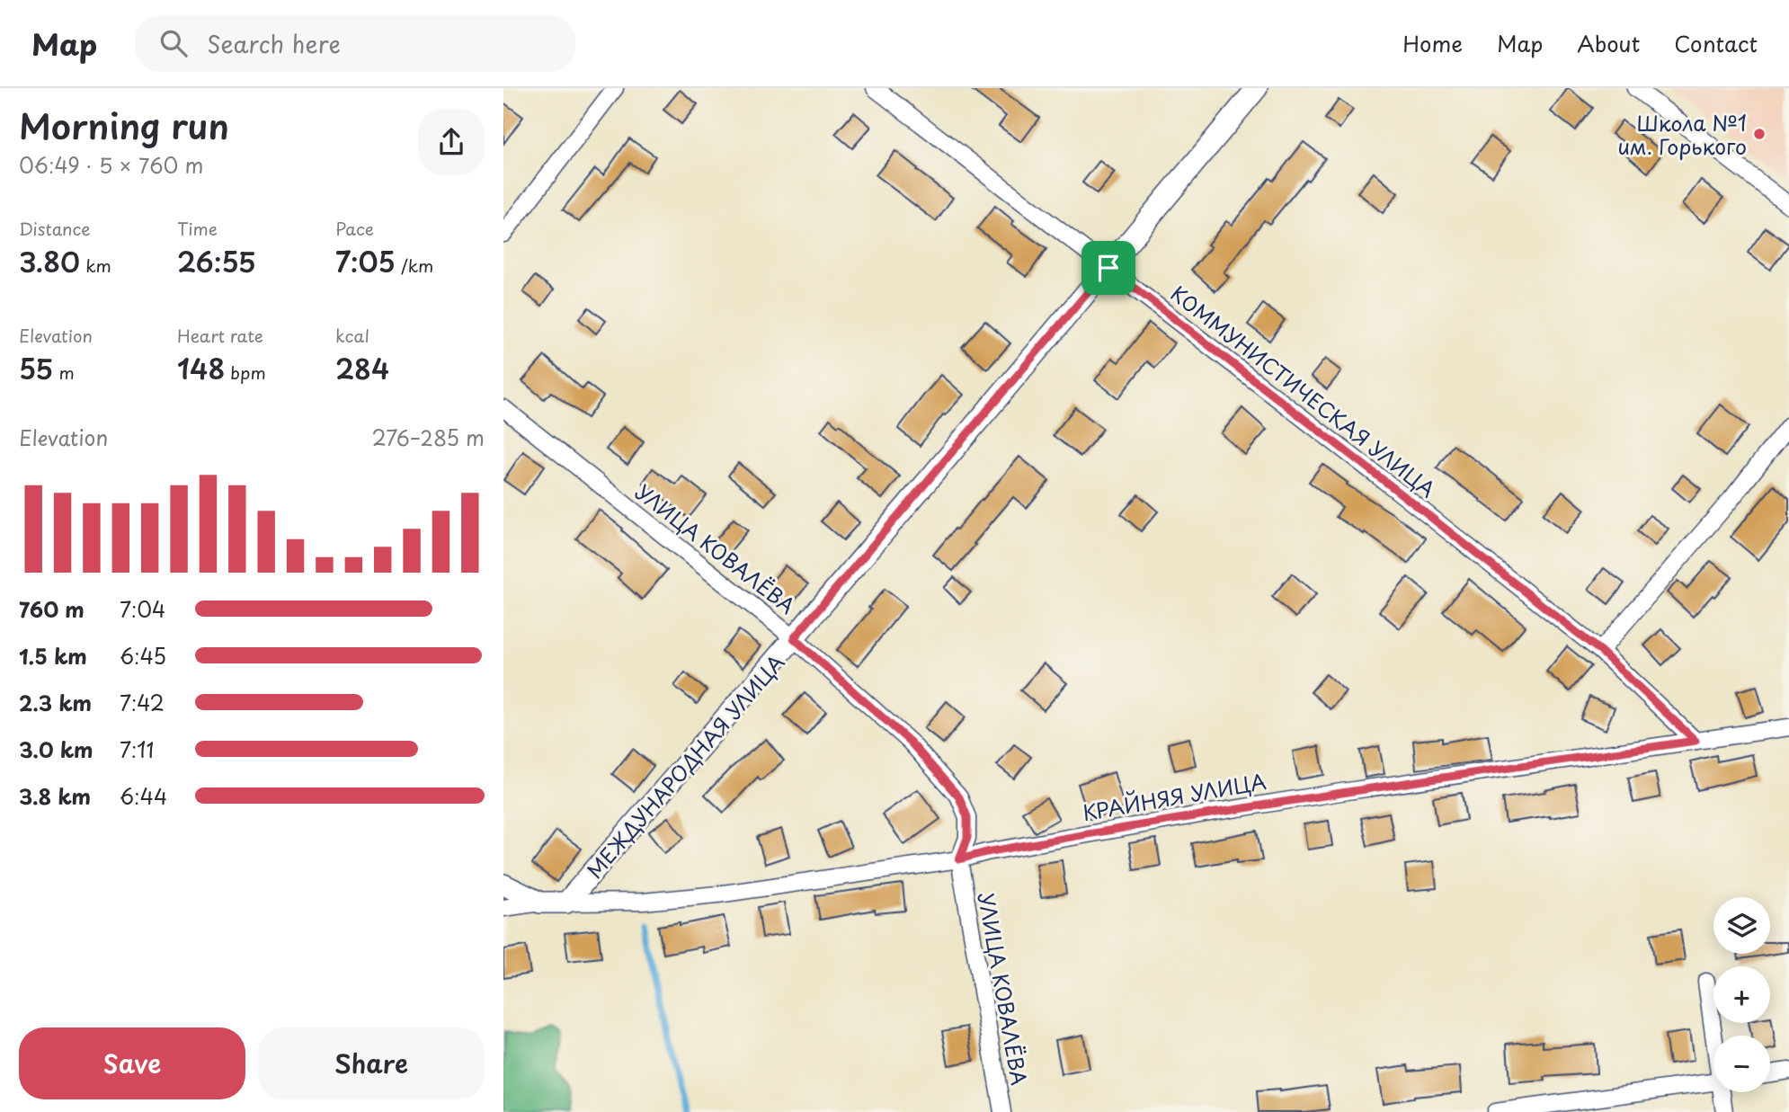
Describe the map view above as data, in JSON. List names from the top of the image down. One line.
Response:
{"streets":{"street":["КОММУНИСТИЧЕСКАЯ УЛИЦА","УЛИЦА КОВАЛЁВА","МЕЖДУНАРОДНАЯ УЛИЦА","КРАЙНЯЯ УЛИЦА"]},"crossings":[["КОММУНИСТИЧЕСКАЯ УЛИЦА","МЕЖДУНАРОДНАЯ УЛИЦА"],["КОММУНИСТИЧЕСКАЯ УЛИЦА","КРАЙНЯЯ УЛИЦА"],["УЛИЦА КОВАЛЁВА","МЕЖДУНАРОДНАЯ УЛИЦА"],["УЛИЦА КОВАЛЁВА","КРАЙНЯЯ УЛИЦА"],["МЕЖДУНАРОДНАЯ УЛИЦА","КРАЙНЯЯ УЛИЦА"]],"places":["Школа №1 им. Горького"],"page":{"header":"Map","search":"Search here","nav":["Home","Map","About","Contact"],"heading":["Morning run","06:49 · 5 × 760 m"],"stats":[["Distance","3.80 km"],["Time","26:55"],["Pace","7:05 /km"],["Elevation","55 m"],["Heart rate","148 bpm"],["kcal","284"]],"chart":["Elevation","276–285 m"],"list":[{"name":"760 m","note":"7:04"},{"name":"1.5 km","note":"6:45"},{"name":"2.3 km","note":"7:42"},{"name":"3.0 km","note":"7:11"},{"name":"3.8 km","note":"6:44"}],"map_buttons":["+","−"],"buttons":["Save","Share"]}}
